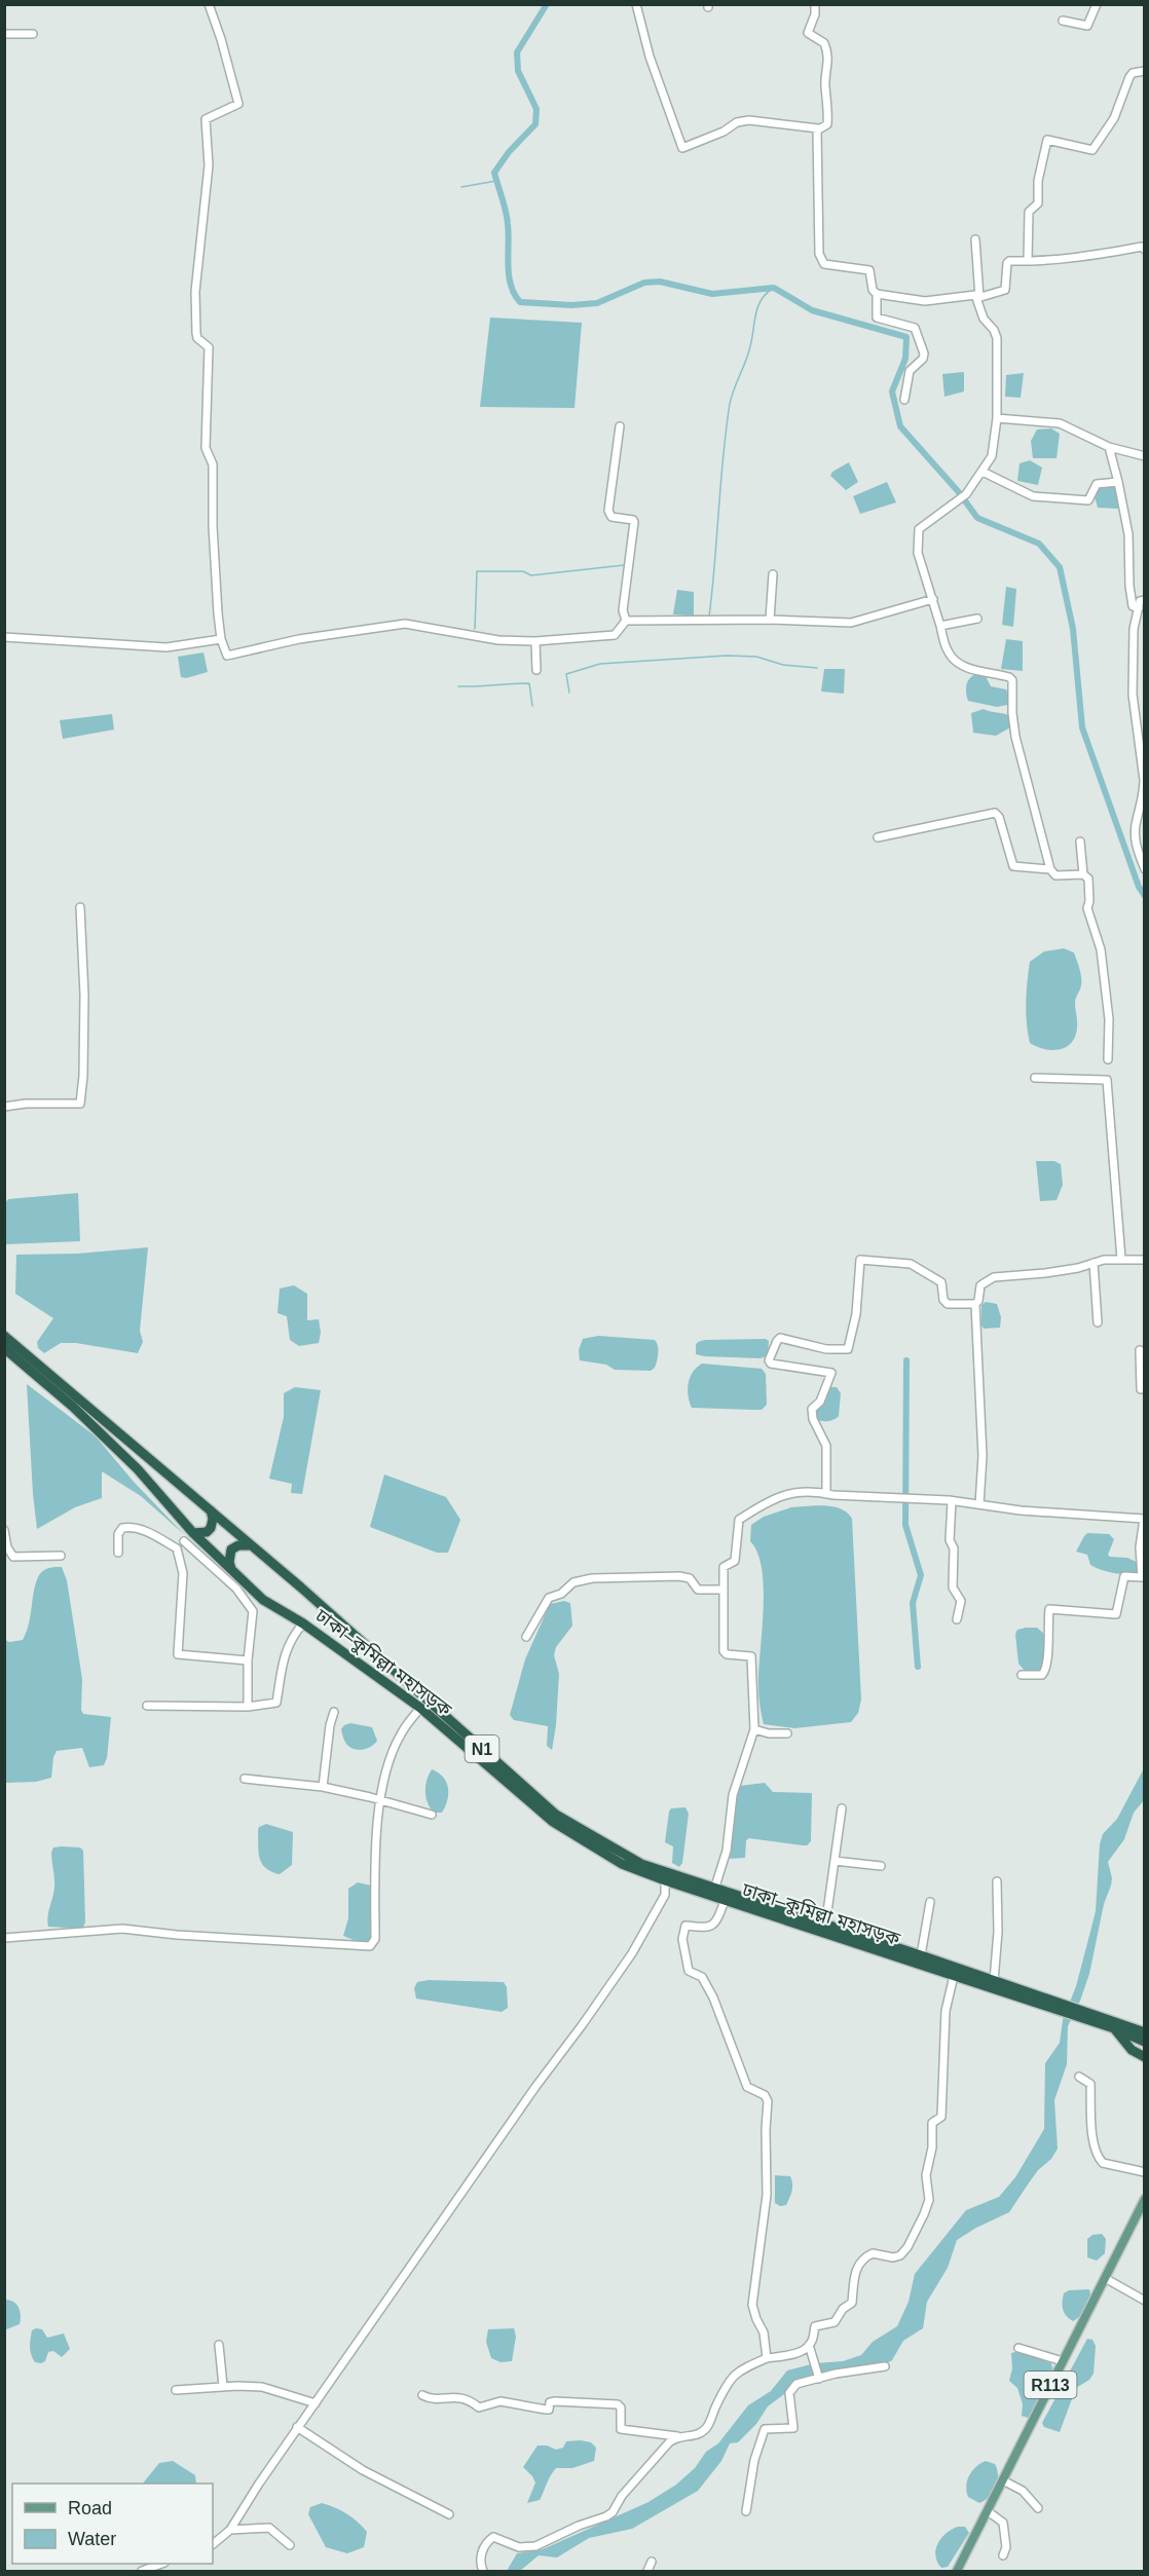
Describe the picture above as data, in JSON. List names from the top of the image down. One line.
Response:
{"streets":{"highway":["ঢাকা–কুমিল্লা মহাসড়ক","N1"],"main road":["R113"]},"legend":["Road","Water"]}
